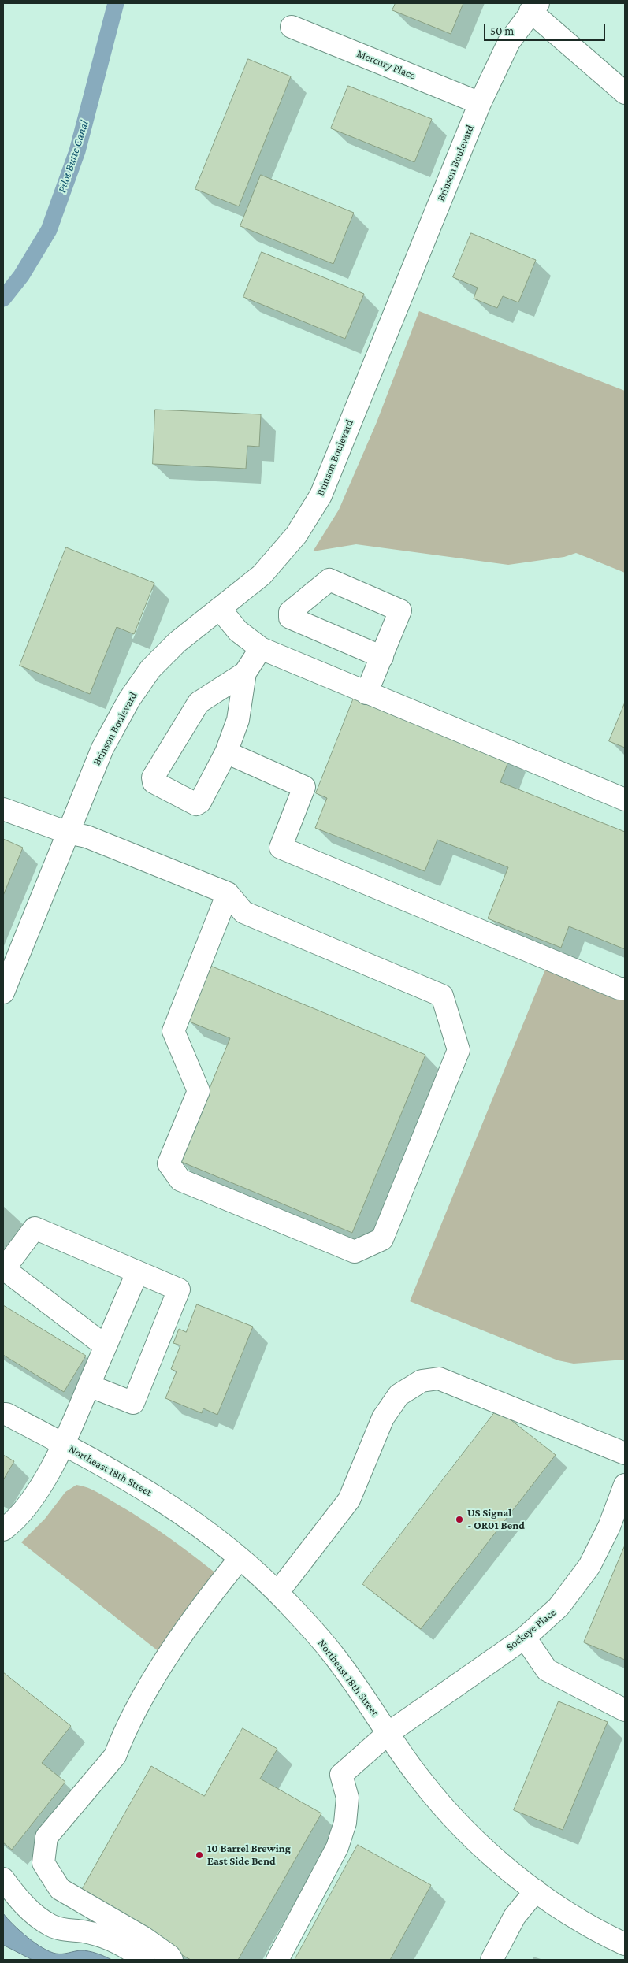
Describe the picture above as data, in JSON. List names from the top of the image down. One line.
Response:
{"streets":{"street":["Mercury Place","Brinson Boulevard","Northeast 18th Street","Sockeye Place"]},"crossings":[["Mercury Place","Brinson Boulevard"],["Northeast 18th Street","Sockeye Place"]],"water":["Pilot Butte Canal"],"places":["US Signal - OR01 Bend","10 Barrel Brewing East Side Bend"],"scale_bar":"50 m"}
